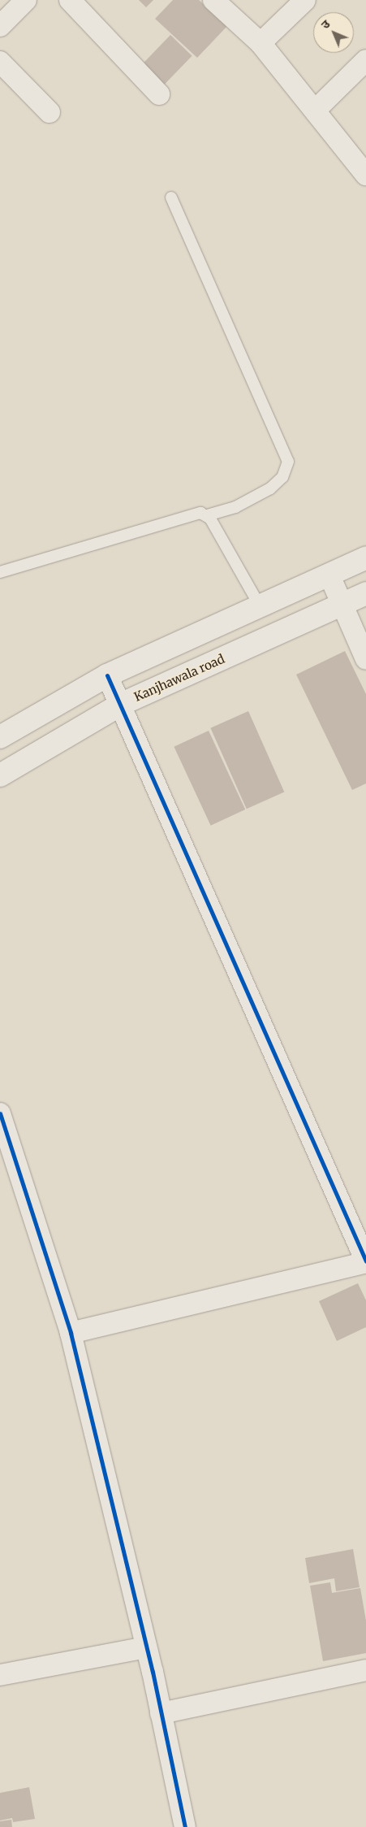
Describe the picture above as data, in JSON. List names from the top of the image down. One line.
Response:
{"streets":{"main road":["Kanjhawala road"]},"north":"top left"}
